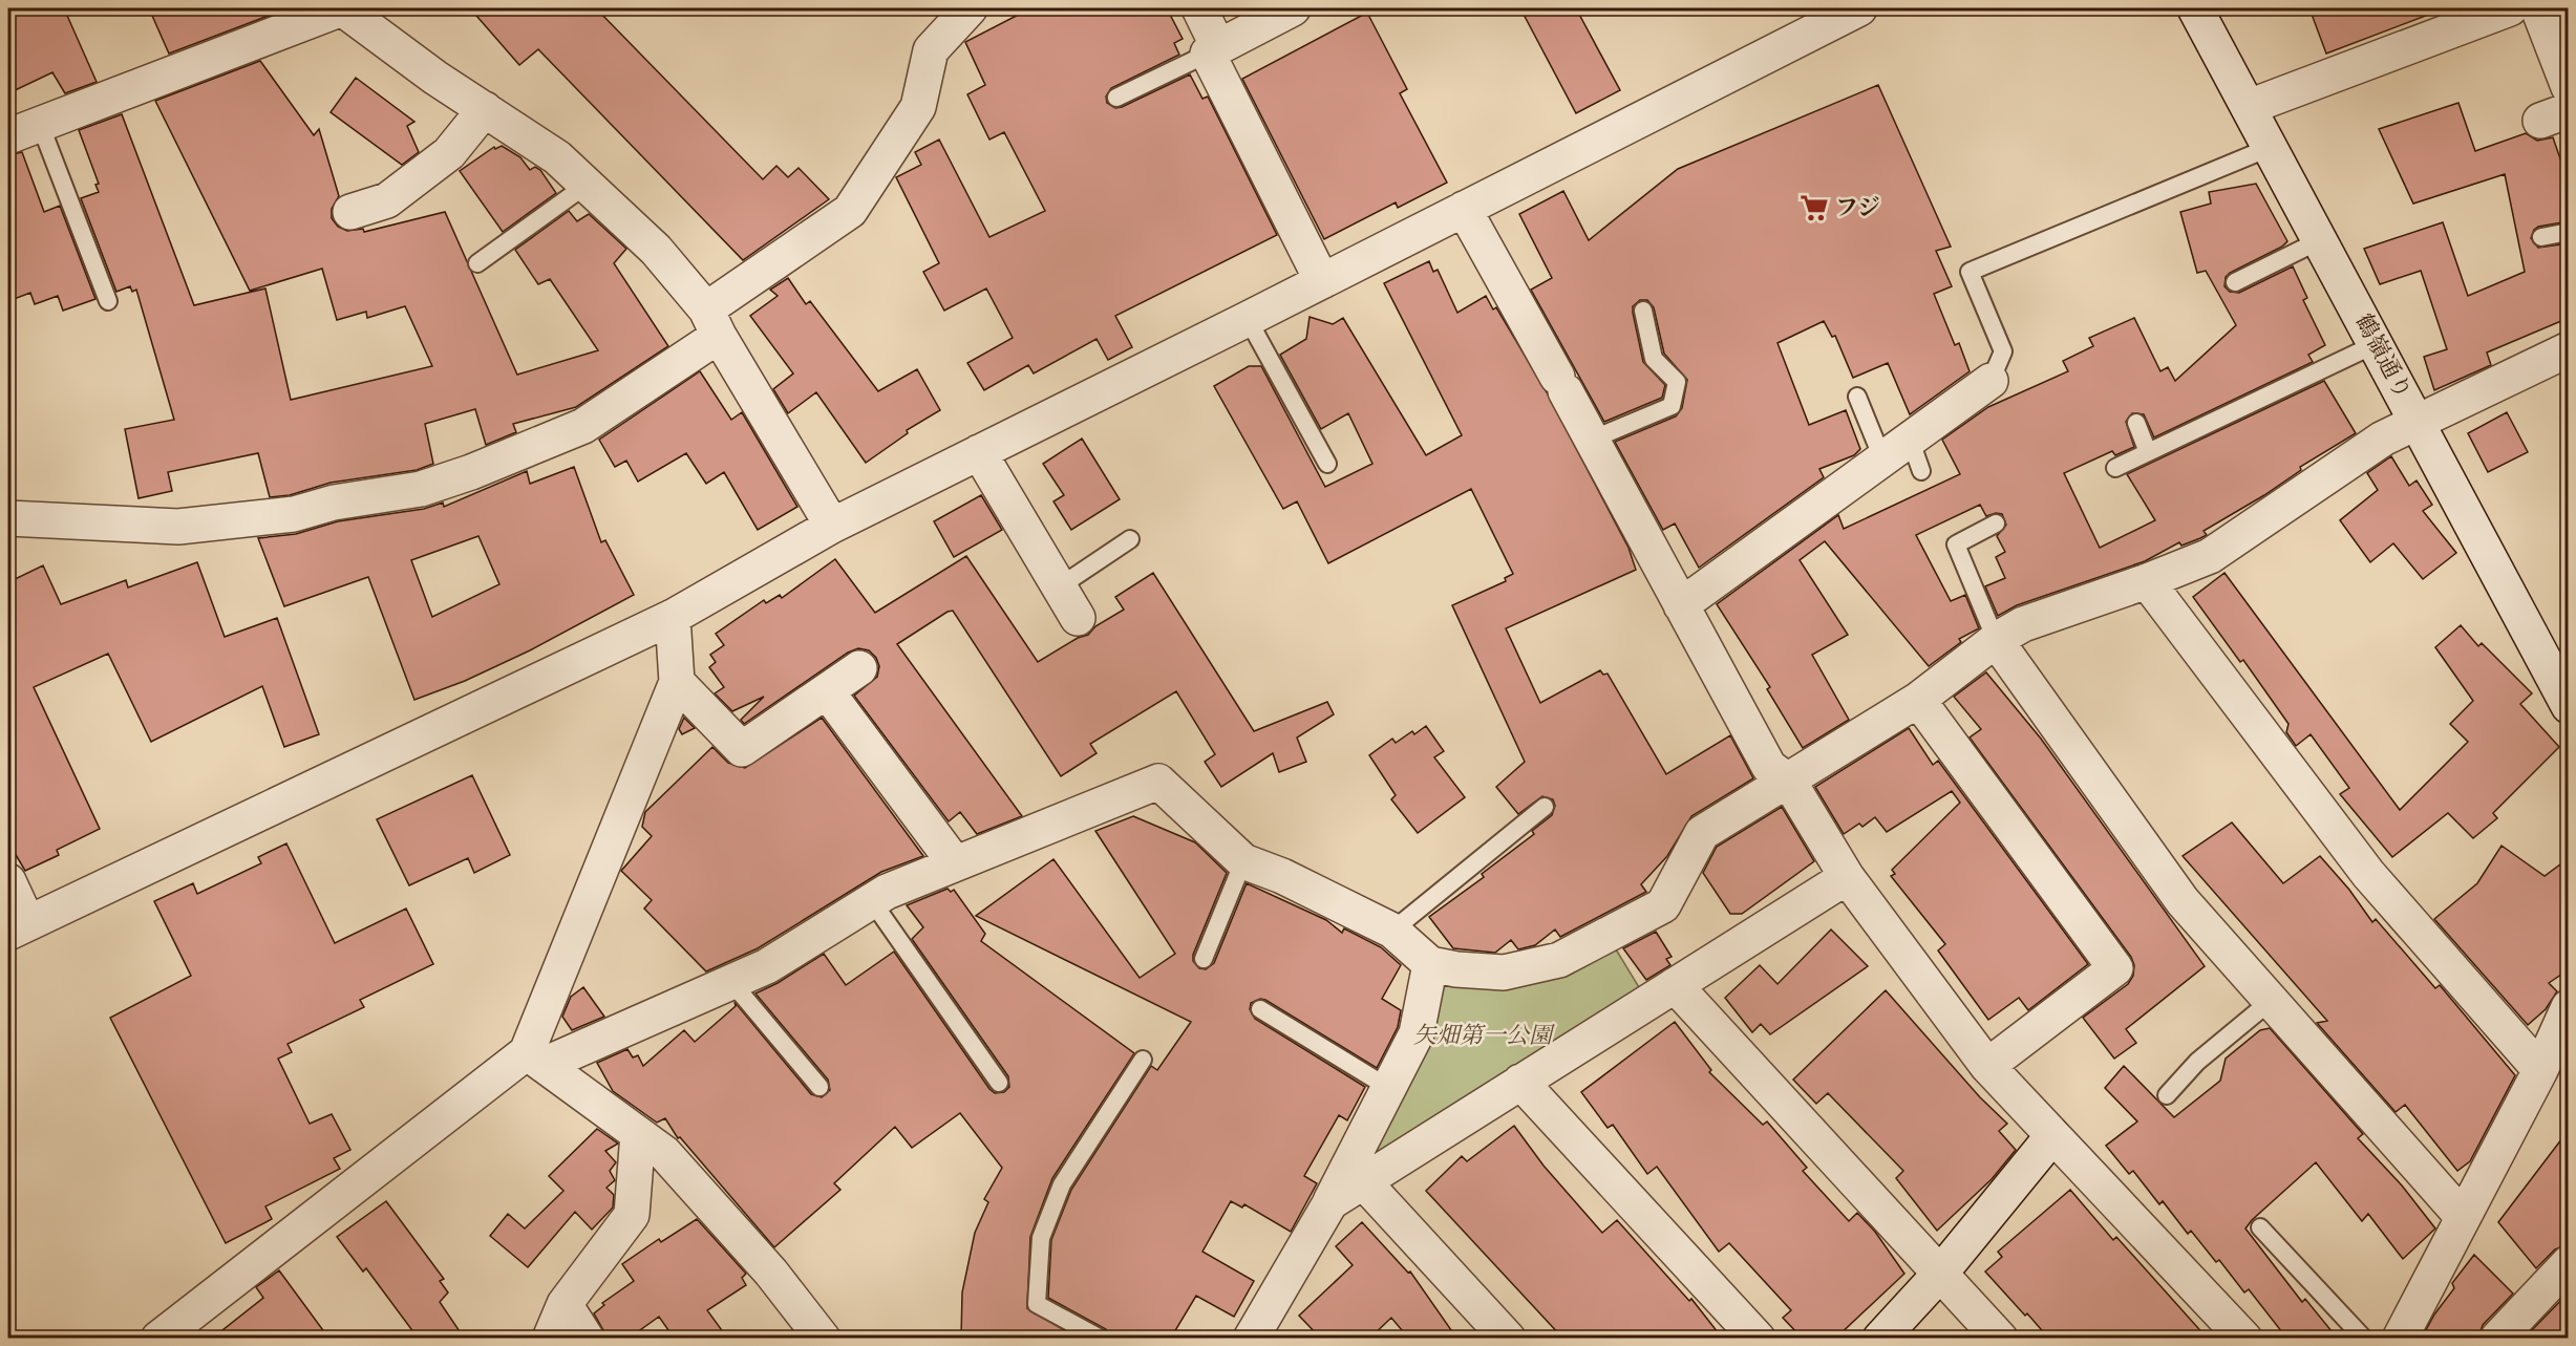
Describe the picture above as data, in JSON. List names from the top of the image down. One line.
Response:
{"streets":{"street":["鶴嶺通り"]},"parks":["矢畑第一公園"],"places":{"supermarket":["フジ"]}}
